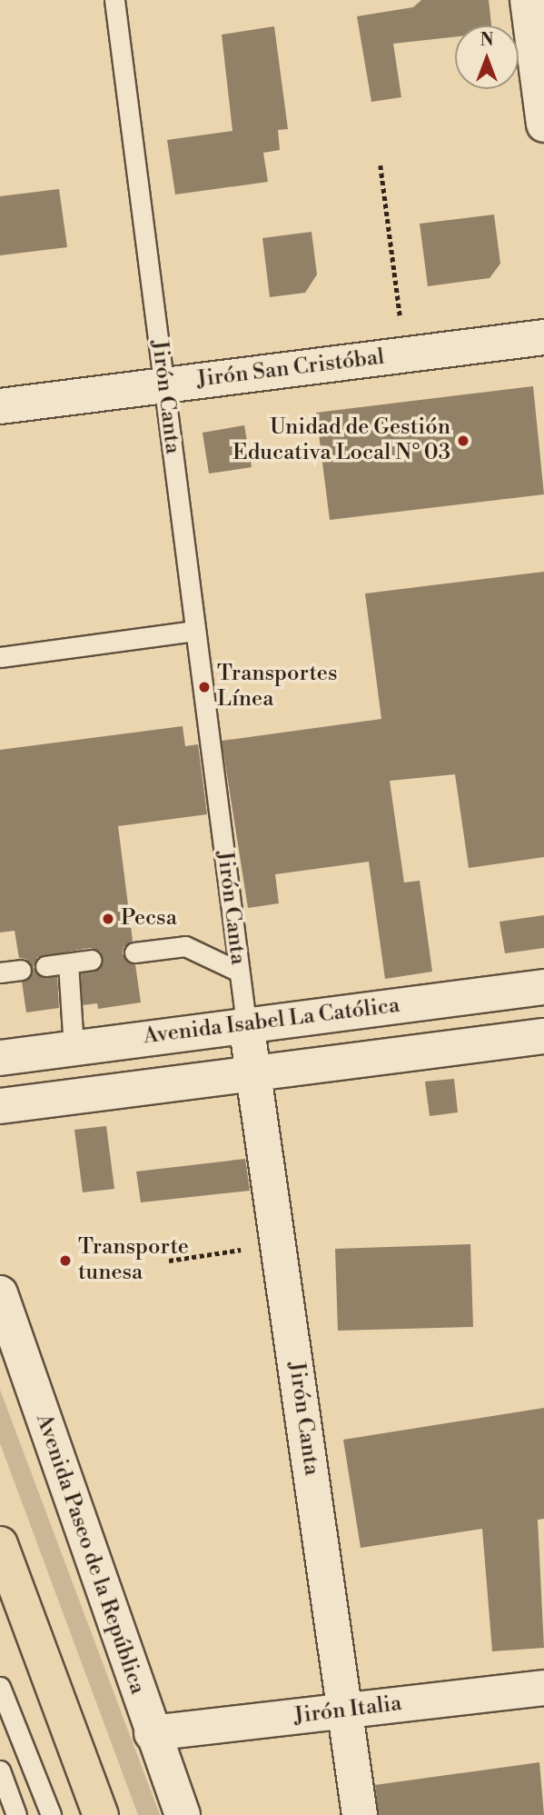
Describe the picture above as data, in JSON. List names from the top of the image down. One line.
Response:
{"streets":{"street":["Jirón San Cristóbal","Jirón Canta","Avenida Isabel La Católica","Avenida Paseo de la República","Jirón Italia"]},"crossings":[["Jirón San Cristóbal","Jirón Canta"],["Jirón Canta","Avenida Isabel La Católica"],["Jirón Canta","Jirón Italia"],["Avenida Paseo de la República","Jirón Italia"]],"places":["Unidad de Gestión Educativa Local N° 03","Transportes Línea","Pecsa","Transporte tunesa"],"north":"top"}
